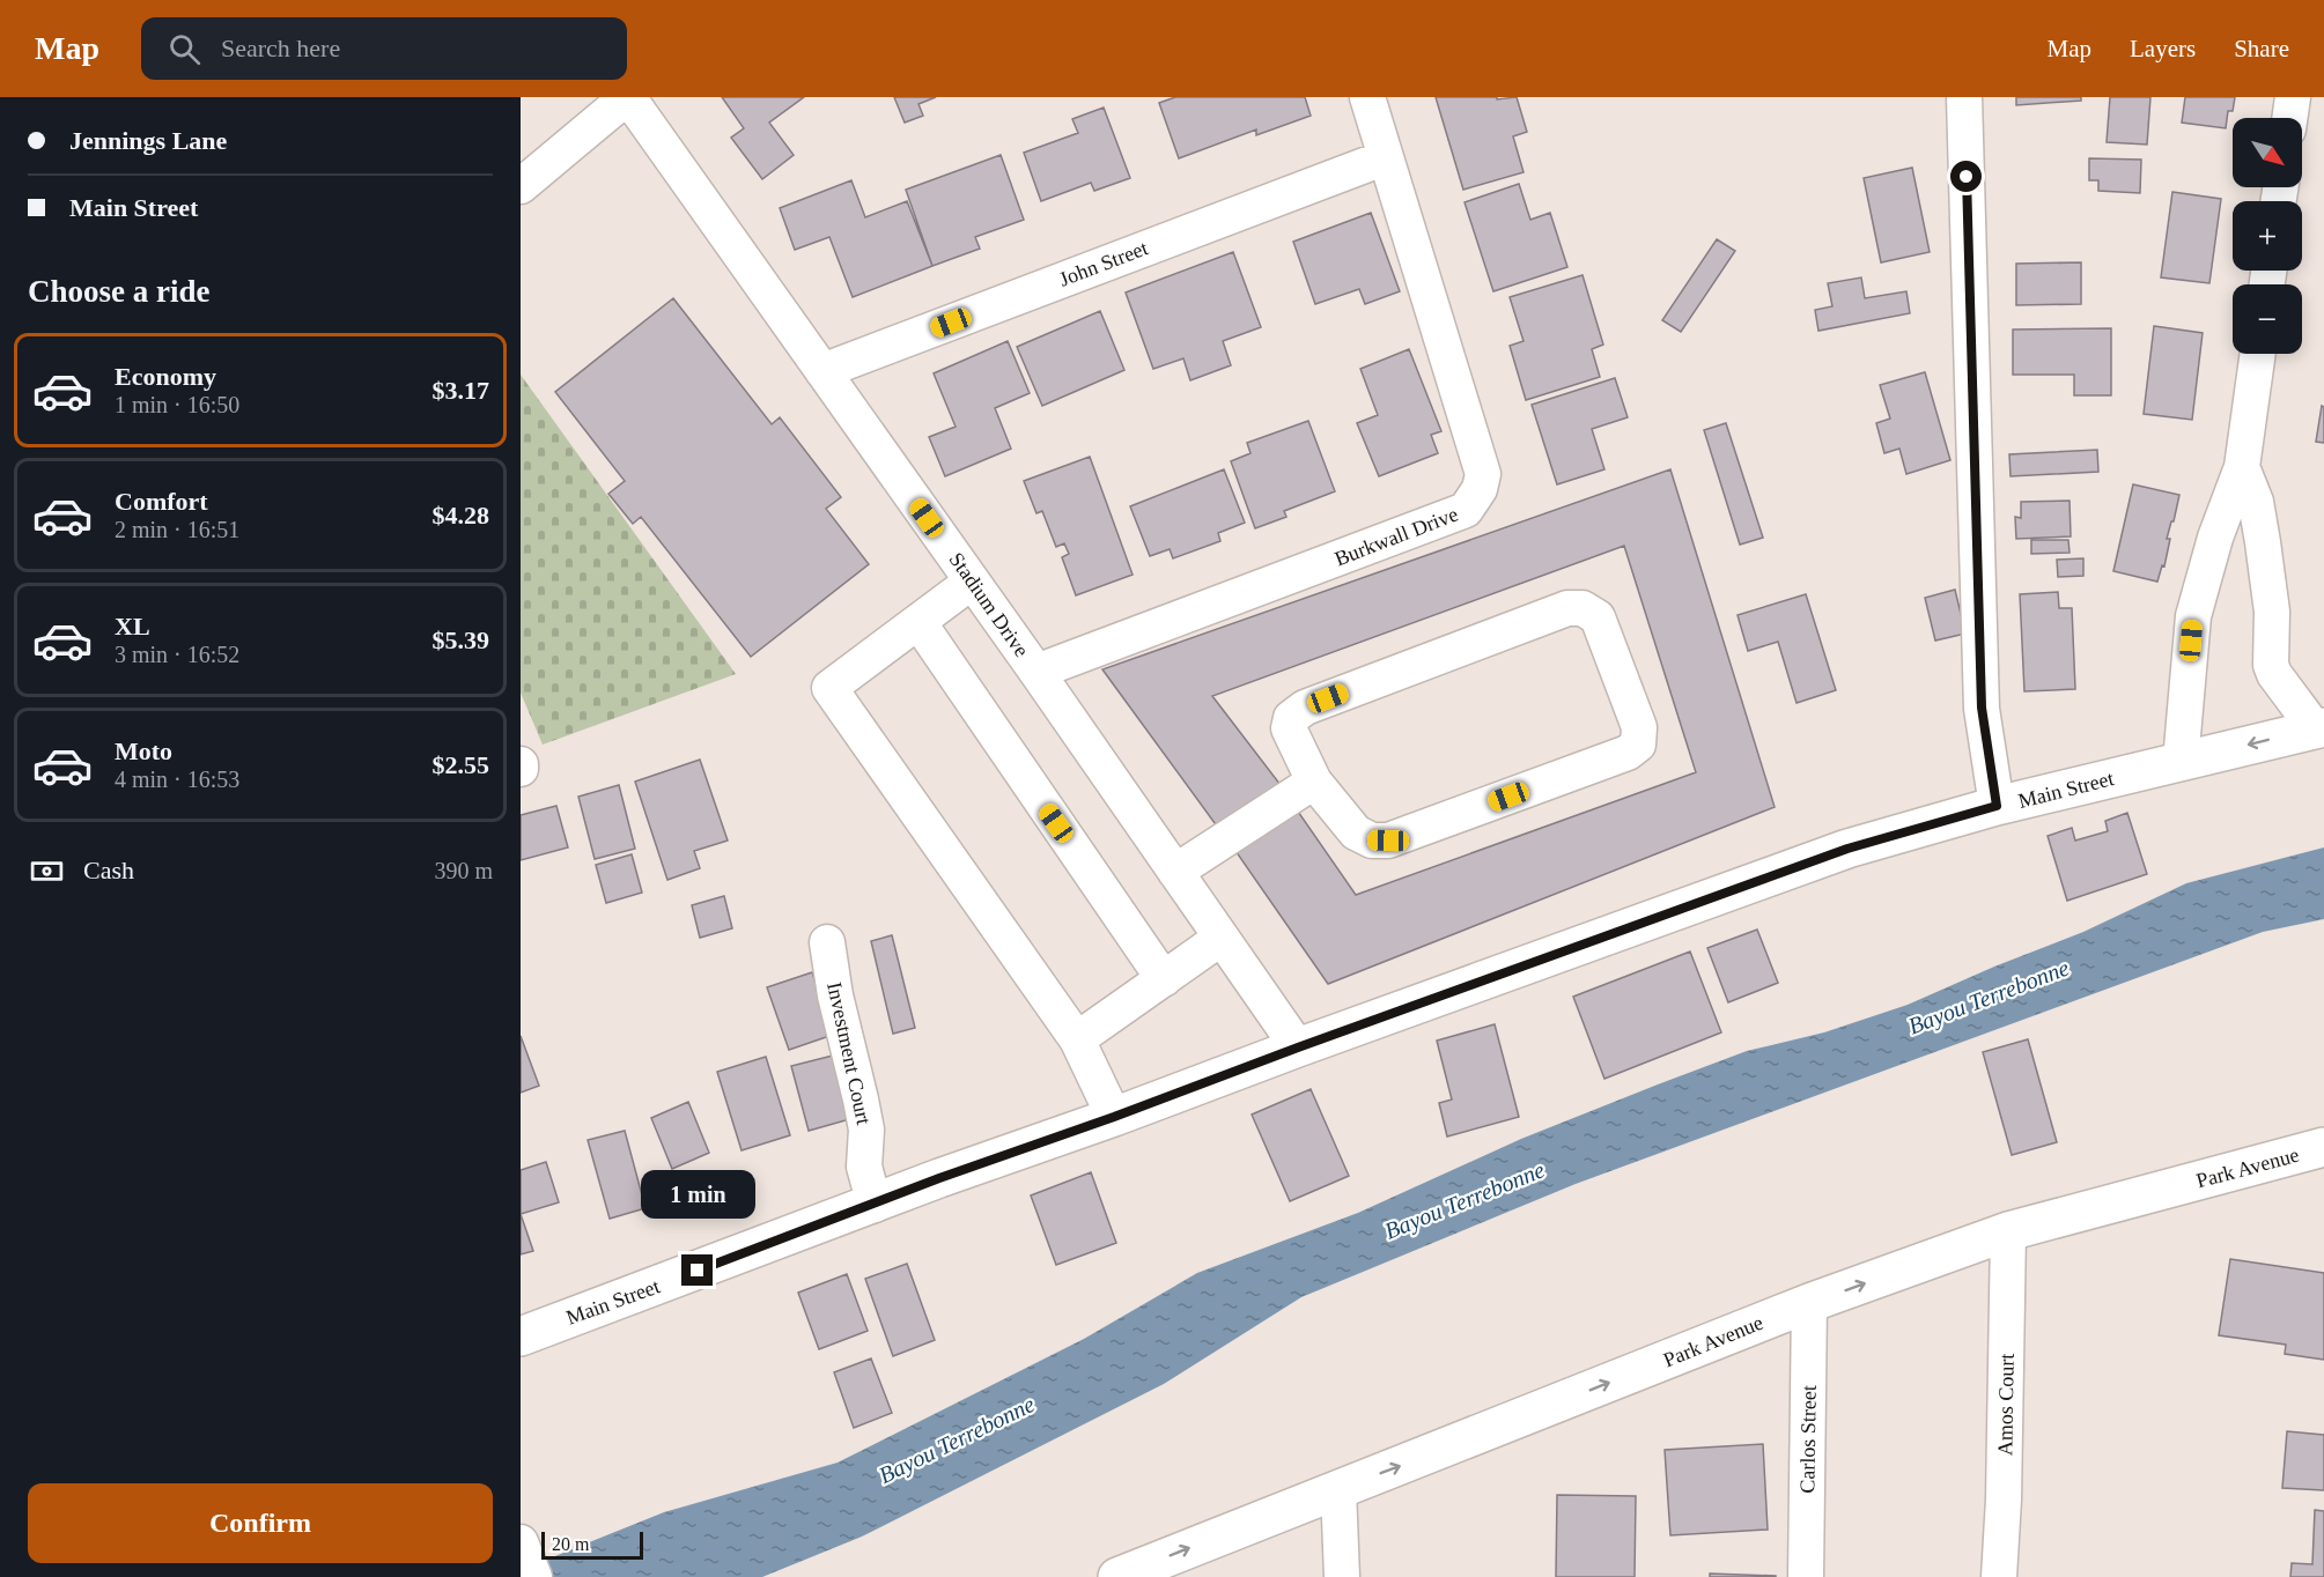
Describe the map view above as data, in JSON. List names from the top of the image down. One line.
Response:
{"streets":{"main road":["Main Street","Park Avenue"],"street":["John Street","Burkwall Drive","Stadium Drive","Investment Court","Amos Court","Carlos Street"]},"crossings":[["John Street","Burkwall Drive"],["John Street","Stadium Drive"],["Burkwall Drive","Stadium Drive"],["Stadium Drive","Main Street"],["Main Street","Investment Court"],["Park Avenue","Amos Court"],["Park Avenue","Carlos Street"]],"one_way":["Park Avenue"],"water":["Bayou Terrebonne"],"scale_bar":"20 m","north":"bottom right","page":{"header":"Map","search":"Search here","nav":["Map","Layers","Share"],"banner":["Jennings Lane","Main Street"],"map_buttons":["+","−"],"heading":"Choose a ride","list":[{"name":"Economy","note":"1 min · 16:50","value":"$3.17"},{"name":"Comfort","note":"2 min · 16:51","value":"$4.28"},{"name":"XL","note":"3 min · 16:52","value":"$5.39"},{"name":"Moto","note":"4 min · 16:53","value":"$2.55"}],"pay":["Cash","390 m"],"bubble":"1 min","buttons":"Confirm","scale":"20 m"}}
